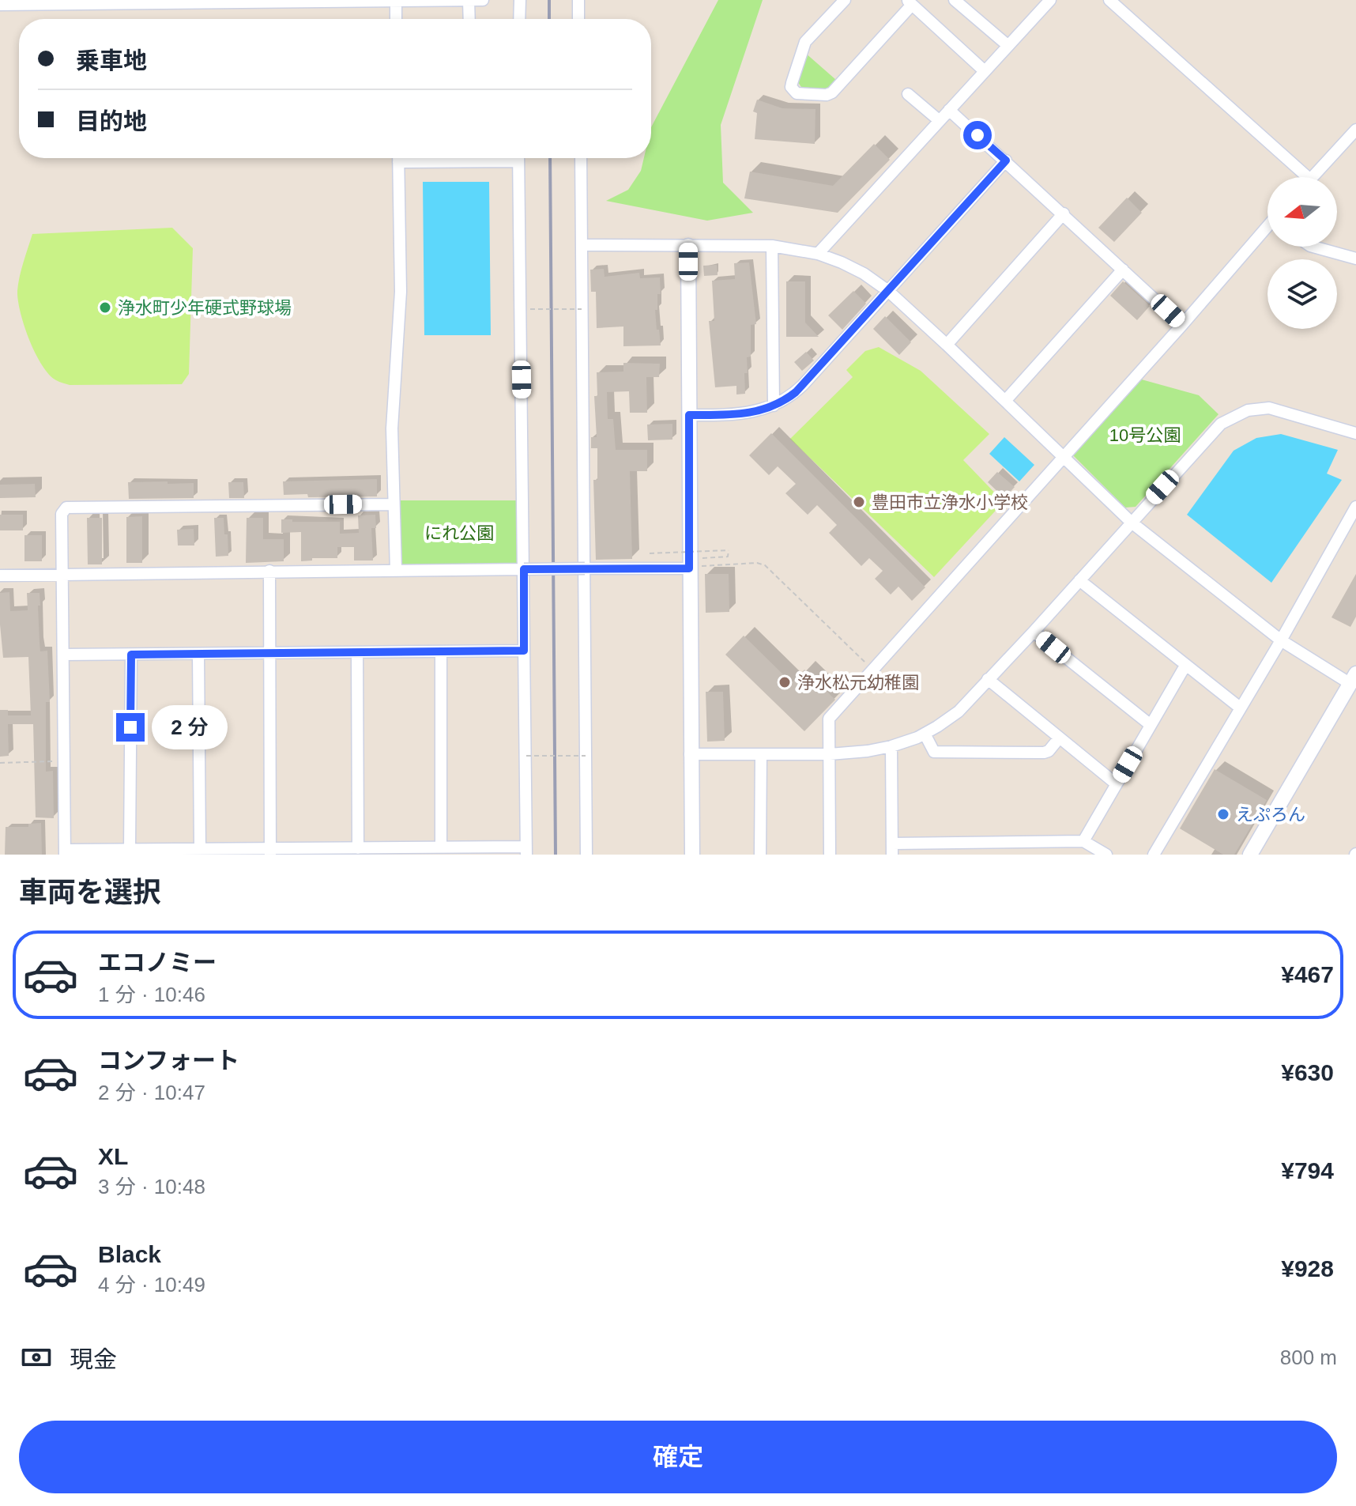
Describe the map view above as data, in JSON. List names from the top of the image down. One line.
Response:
{"parks":["10号公園","にれ公園"],"places":["浄水町少年硬式野球場","豊田市立浄水小学校","浄水松元幼稚園","えぷろん"],"north":"left","page":{"banner":["乗車地","目的地"],"bubble":"2 分","heading":"車両を選択","list":[{"name":"エコノミー","note":"1 分 · 10:46","value":"¥467"},{"name":"コンフォート","note":"2 分 · 10:47","value":"¥630"},{"name":"XL","note":"3 分 · 10:48","value":"¥794"},{"name":"Black","note":"4 分 · 10:49","value":"¥928"}],"pay":["現金","800 m"],"buttons":"確定"}}
